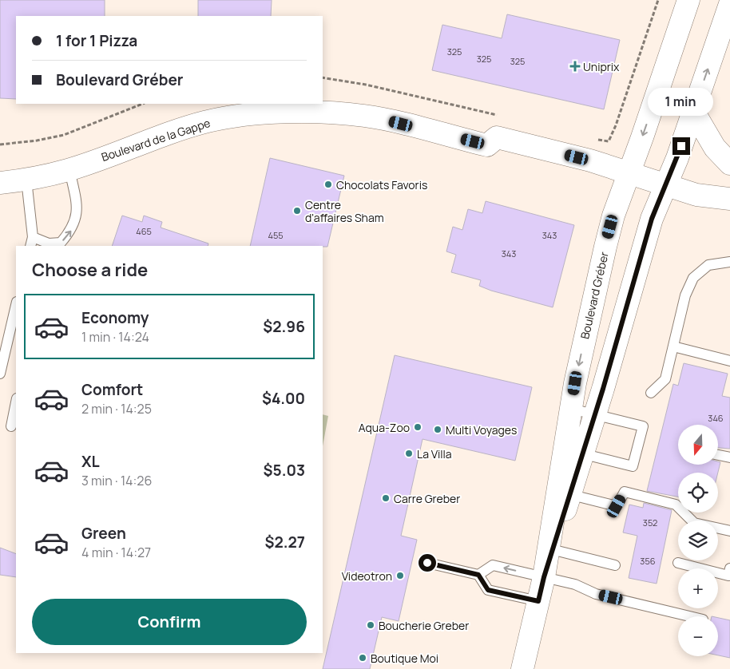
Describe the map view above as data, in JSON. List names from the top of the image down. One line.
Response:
{"streets":{"main road":["Boulevard de la Gappe","Boulevard Gréber"]},"crossings":[["Boulevard de la Gappe","Boulevard Gréber"]],"places":{"health":["Uniprix"],"other":["Chocolats Favoris","Centre d'affaires Sham","Aqua-Zoo","Multi Voyages","La Villa","Carre Greber","Videotron","Boucherie Greber","Boutique Moi"]},"house_numbers":["325","325","325","465","455","343","343","346","352","356"],"north":"bottom","page":{"banner":["1 for 1 Pizza","Boulevard Gréber"],"bubble":"1 min","heading":"Choose a ride","list":[{"name":"Economy","note":"1 min · 14:24","value":"$2.96"},{"name":"Comfort","note":"2 min · 14:25","value":"$4.00"},{"name":"XL","note":"3 min · 14:26","value":"$5.03"},{"name":"Green","note":"4 min · 14:27","value":"$2.27"}],"map_buttons":["+","−"],"buttons":"Confirm"}}
